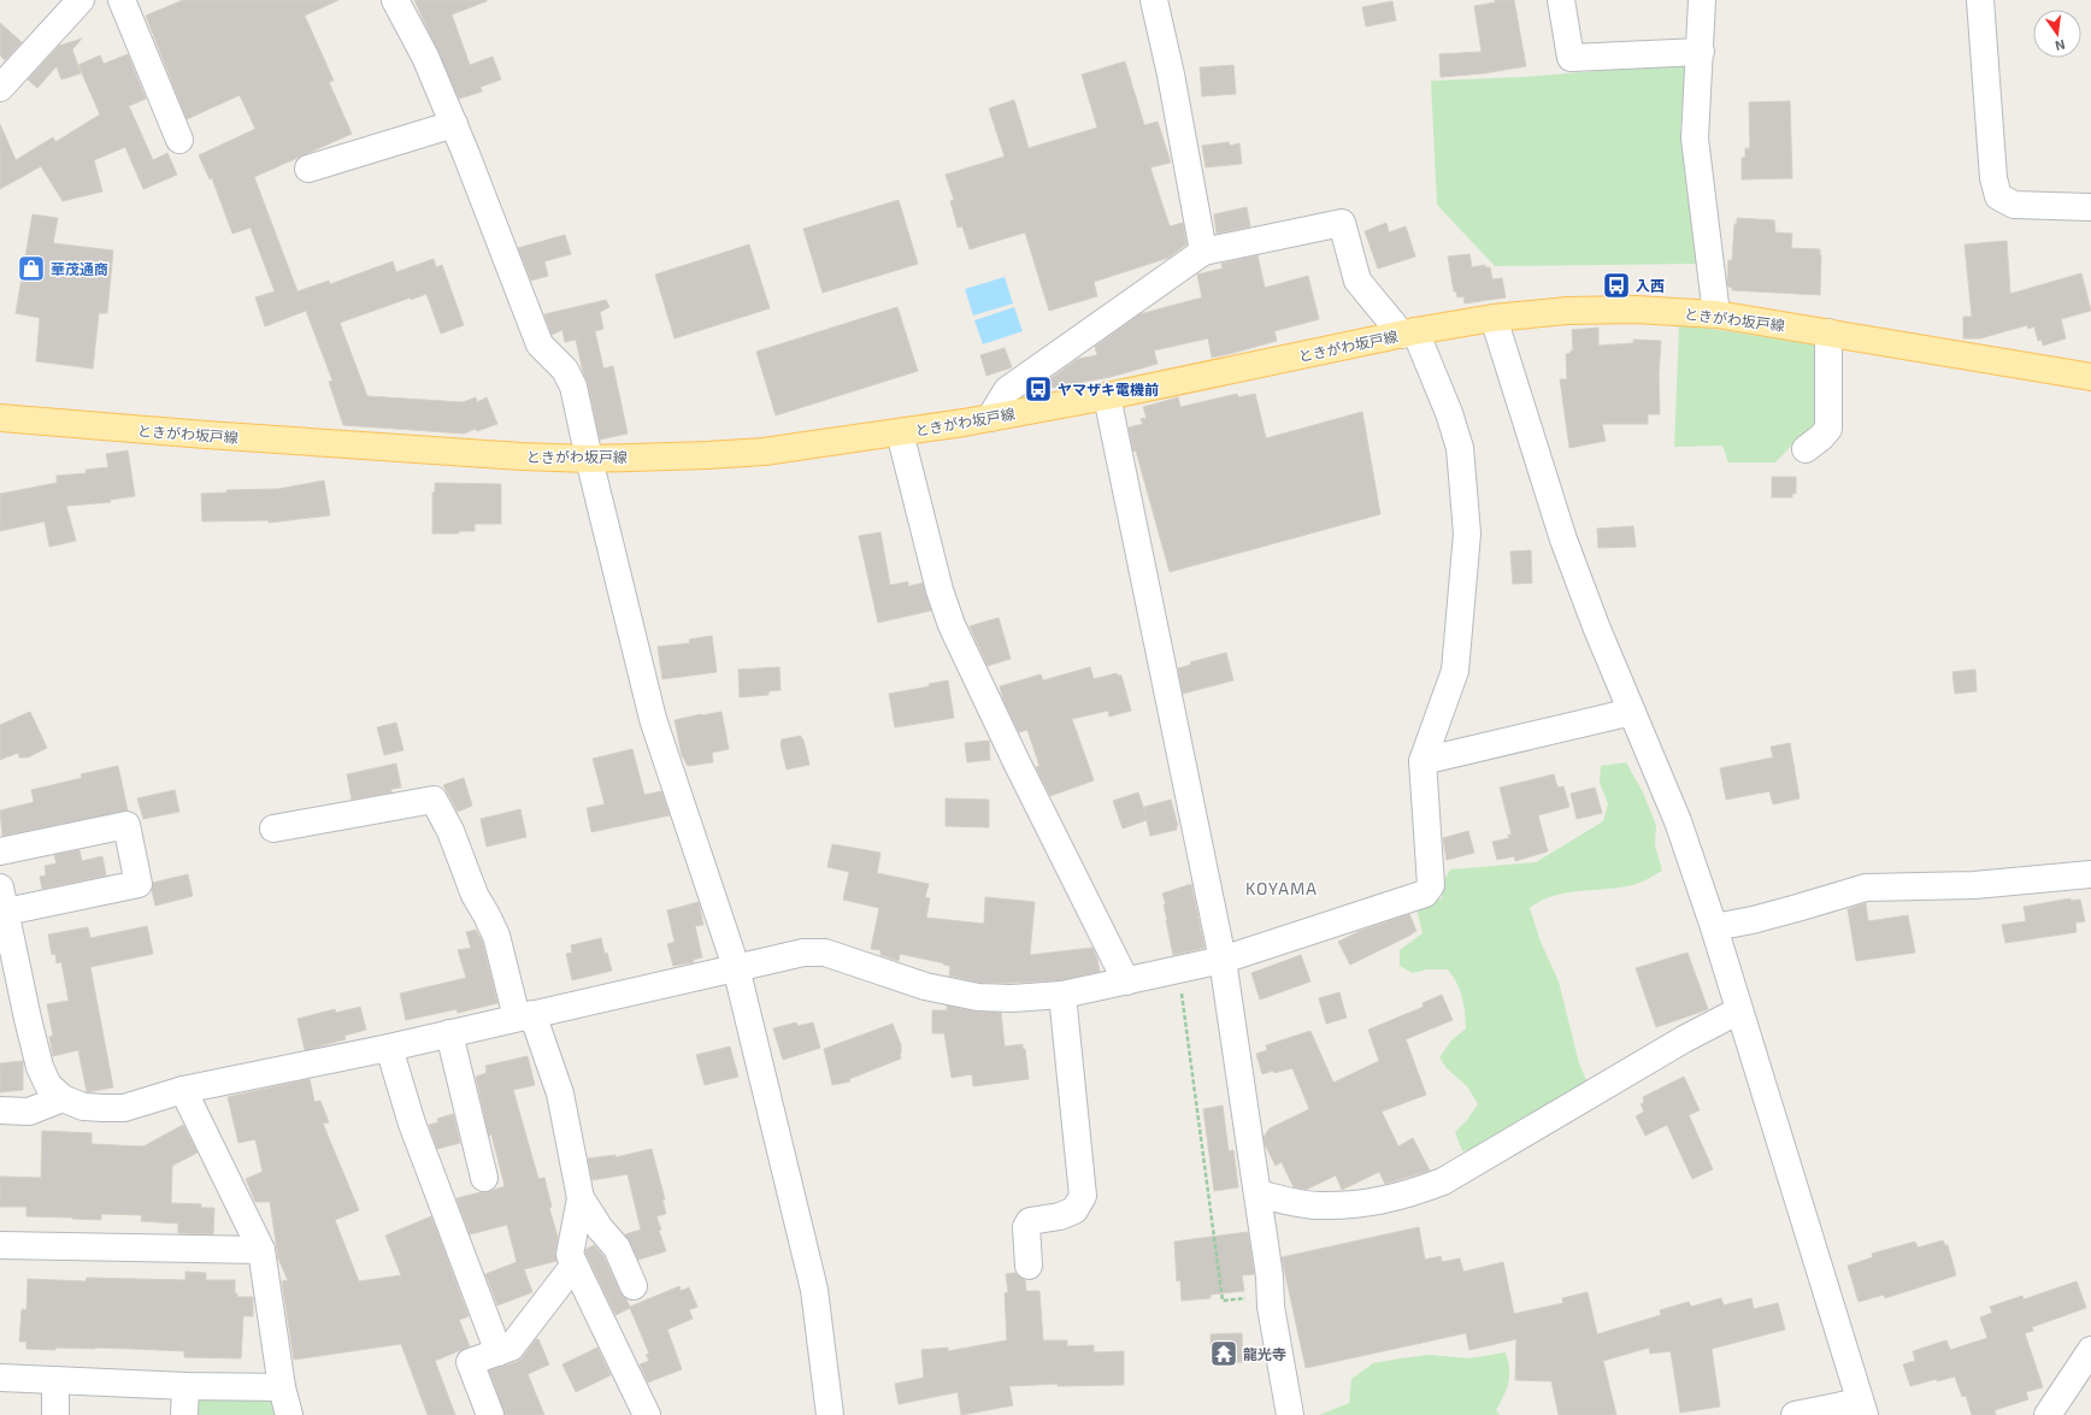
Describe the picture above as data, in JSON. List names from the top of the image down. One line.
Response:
{"streets":{"main road":["ときがわ坂戸線"]},"districts":["KOYAMA"],"places":{"shop":["華茂通商"],"bus stop":["入西","ヤマザキ電機前"],"temple":["龍光寺"]},"north":"bottom"}
